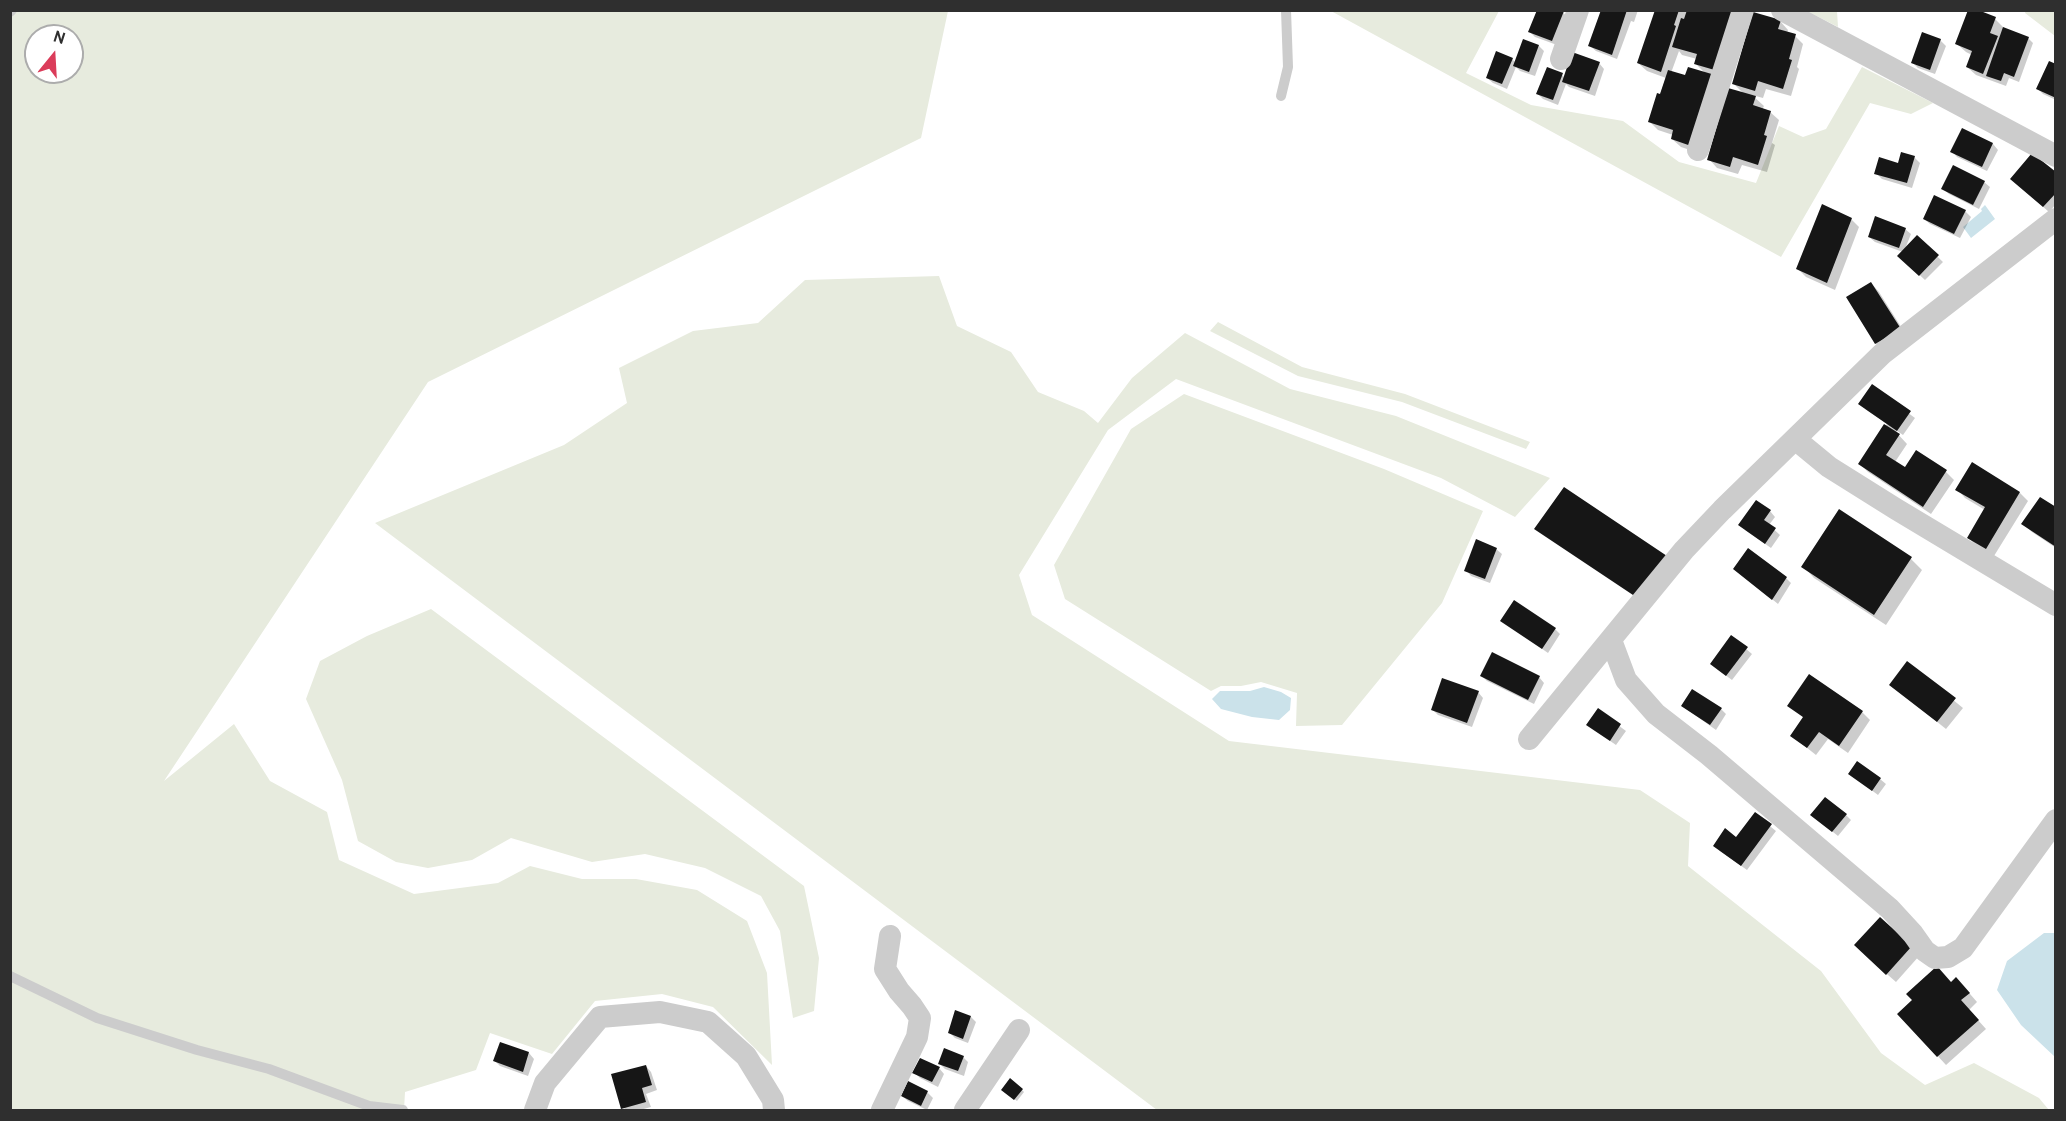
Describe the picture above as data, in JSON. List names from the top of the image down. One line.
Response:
{"north":"top"}
